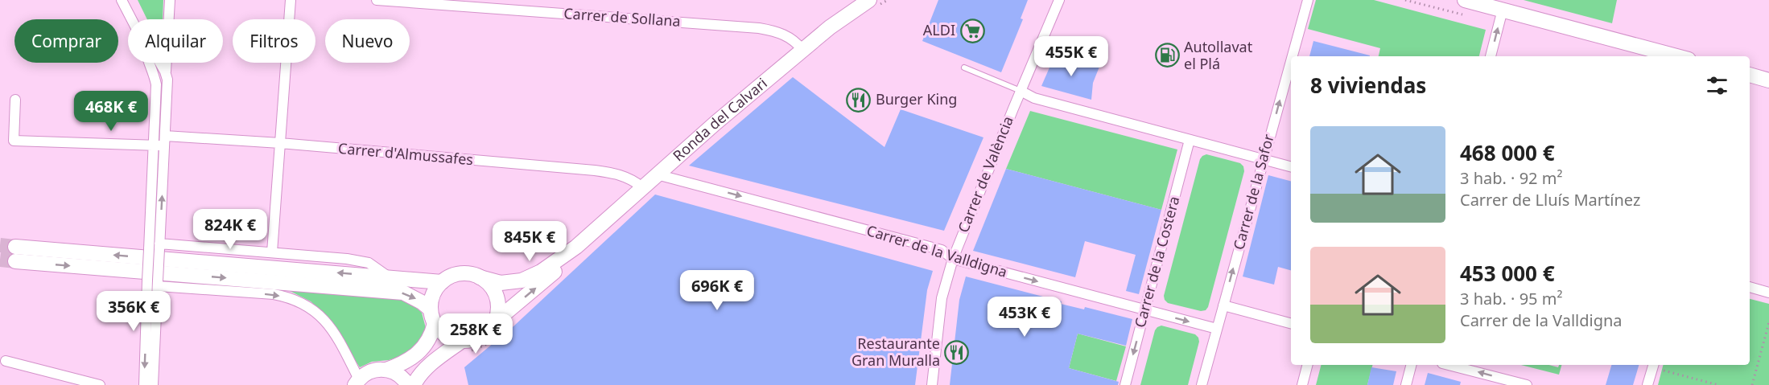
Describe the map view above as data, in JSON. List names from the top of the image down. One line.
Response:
{"streets":{"street":["Carrer de Sollana","Ronda del Calvari","Carrer d'Almussafes","Carrer de València","Carrer de la Safor","Carrer de la Valldigna","Carrer de la Costera"]},"crossings":[["Carrer de Sollana","Ronda del Calvari"],["Ronda del Calvari","Carrer d'Almussafes"],["Ronda del Calvari","Carrer de la Valldigna"],["Carrer de València","Carrer de la Valldigna"],["Carrer de la Safor","Carrer de la Valldigna"],["Carrer de la Valldigna","Carrer de la Costera"]],"one_way":["Carrer de la Safor","Carrer de la Valldigna"],"places":{"supermarket":["ALDI"],"fuel station":["Autollavat el Plá"],"restaurant":["Burger King","Restaurante Gran Muralla"]},"page":{"chip":["Comprar","Alquilar","Filtros","Nuevo"],"price":["455K €","468K €","824K €","845K €","696K €","356K €","453K €","258K €"],"heading":"8 viviendas","list":[{"name":"468 000 €","note":"3 hab. · 92 m² · Carrer de Lluís Martínez"},{"name":"453 000 €","note":"3 hab. · 95 m² · Carrer de la Valldigna"}]}}
